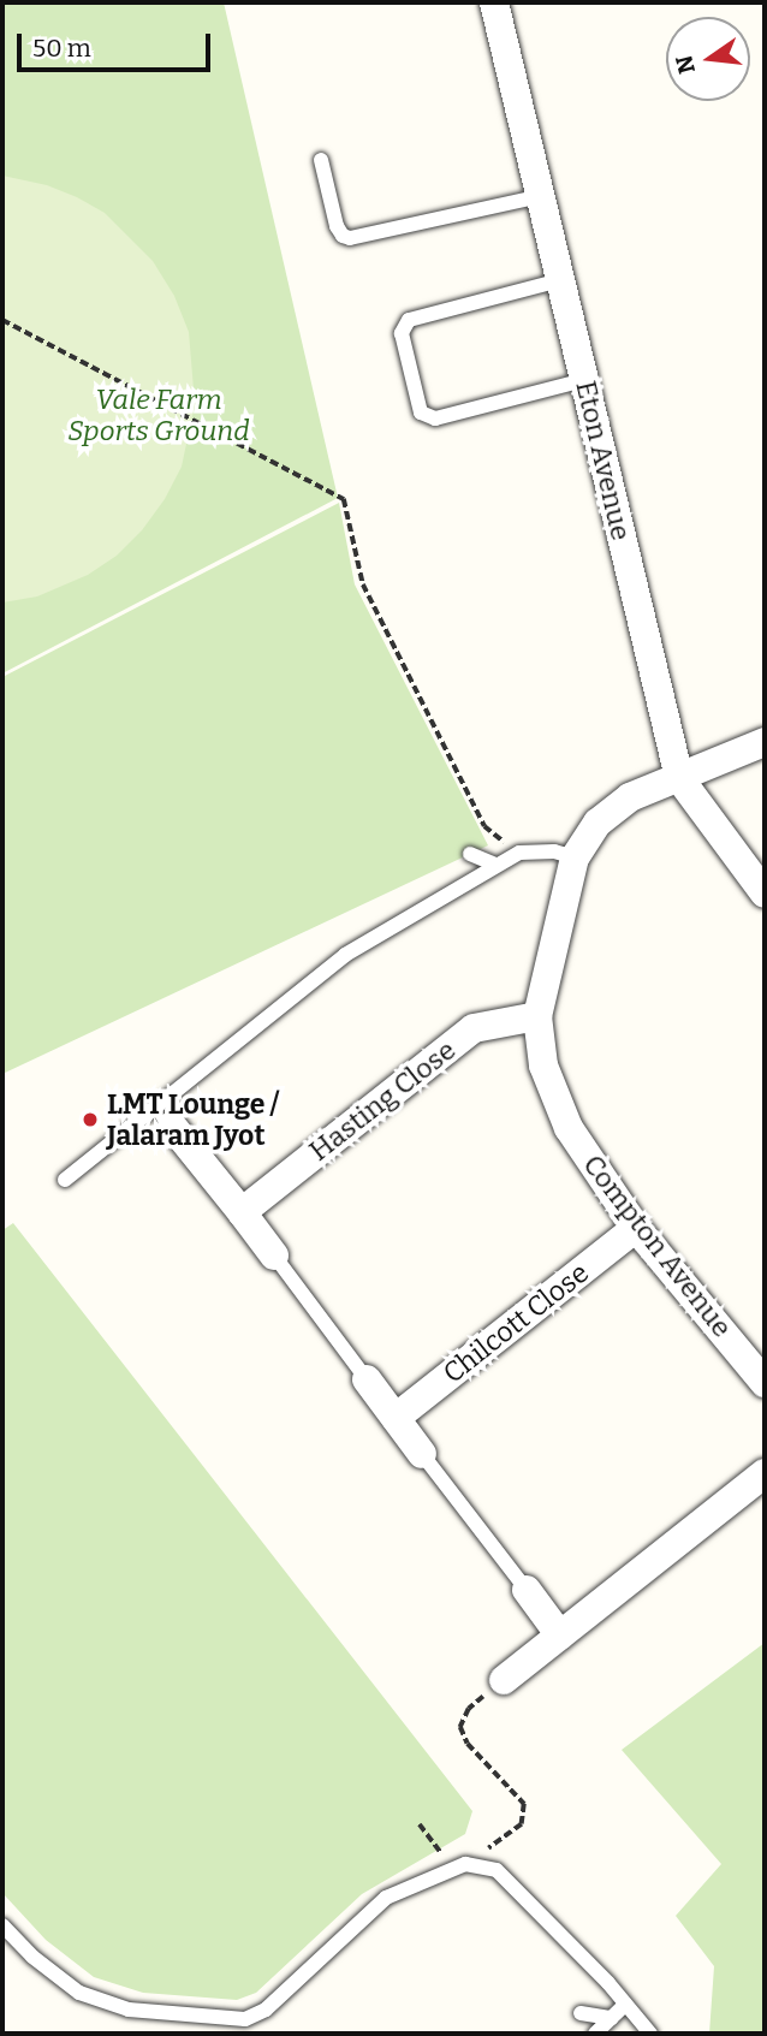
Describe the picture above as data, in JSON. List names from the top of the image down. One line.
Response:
{"streets":{"street":["Eton Avenue","Hasting Close","Compton Avenue","Chilcott Close"]},"crossings":[["Hasting Close","Compton Avenue"],["Compton Avenue","Chilcott Close"]],"parks":["Vale Farm Sports Ground"],"places":["LMT Lounge / Jalaram Jyot"],"scale_bar":"50 m","north":"left"}
